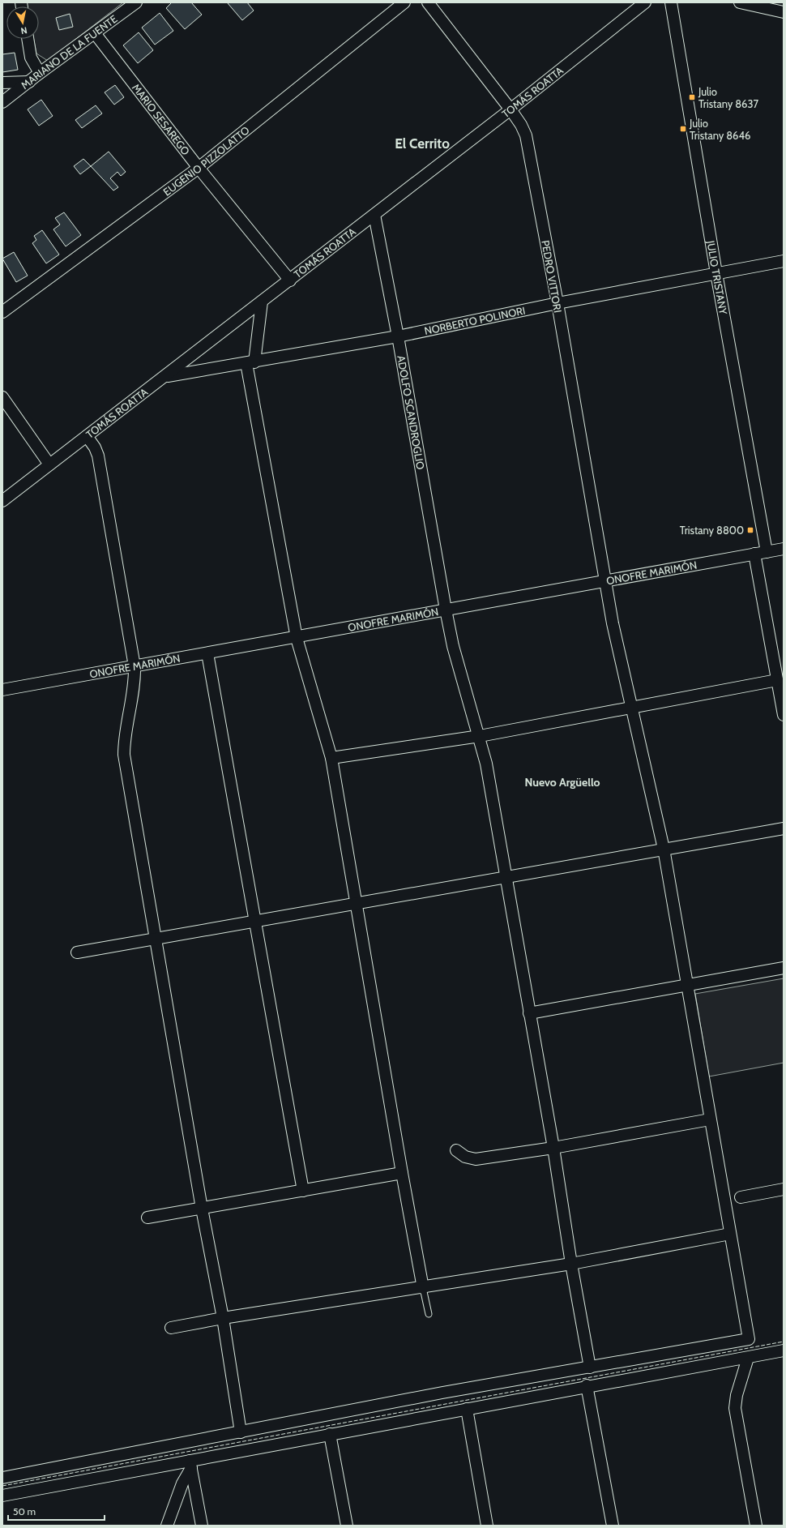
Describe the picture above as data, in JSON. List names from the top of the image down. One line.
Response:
{"streets":{"street":["MARIANO DE LA FUENTE","TOMÁS ROATTA","MARIO SESAREGO","EUGENIO PIZZOLATTO","PEDRO VITTORI","JULIO TRISTANY","NORBERTO POLINORI","ADOLFO SCANDROGLIO","ONOFRE MARIMÓN"]},"crossings":[["MARIANO DE LA FUENTE","MARIO SESAREGO"],["TOMÁS ROATTA","MARIO SESAREGO"],["TOMÁS ROATTA","PEDRO VITTORI"],["TOMÁS ROATTA","NORBERTO POLINORI"],["TOMÁS ROATTA","ADOLFO SCANDROGLIO"],["MARIO SESAREGO","EUGENIO PIZZOLATTO"],["PEDRO VITTORI","NORBERTO POLINORI"],["PEDRO VITTORI","ADOLFO SCANDROGLIO"],["PEDRO VITTORI","ONOFRE MARIMÓN"],["JULIO TRISTANY","NORBERTO POLINORI"],["JULIO TRISTANY","ONOFRE MARIMÓN"],["NORBERTO POLINORI","ADOLFO SCANDROGLIO"],["ADOLFO SCANDROGLIO","ONOFRE MARIMÓN"]],"districts":["El Cerrito","Nuevo Argüello"],"places":{"transit":["Julio Tristany 8637","Julio Tristany 8646","Tristany 8800"]},"scale_bar":"50 m","north":"bottom"}
